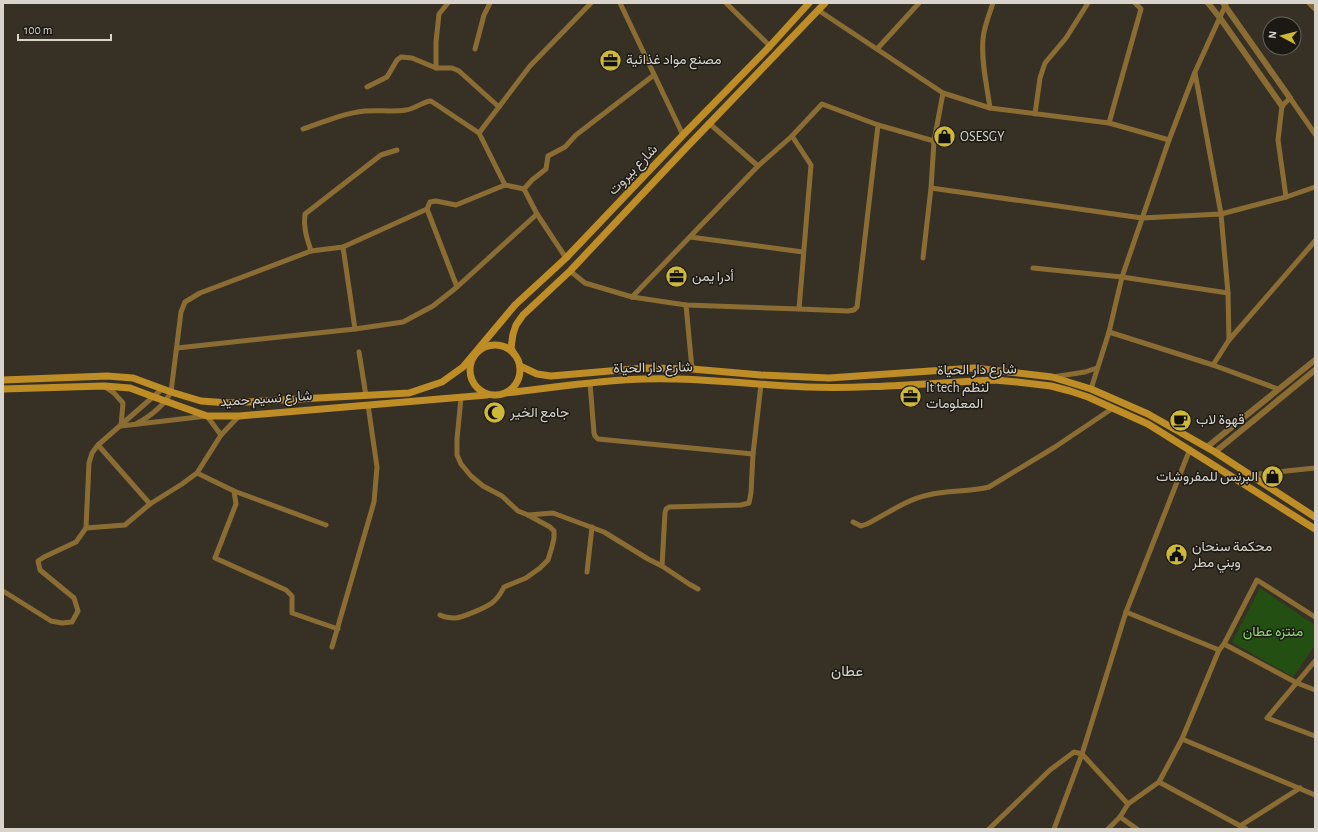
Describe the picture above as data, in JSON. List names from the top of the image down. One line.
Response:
{"streets":{"main road":["شارع بيروت","شارع دار الحياة","شارع نسيم حميد"]},"crossings":[["شارع بيروت","شارع دار الحياة"],["شارع بيروت","شارع نسيم حميد"],["شارع دار الحياة","شارع نسيم حميد"]],"districts":["عطان"],"parks":["منتزه عطان"],"places":{"office":["مصنع مواد غذائية","أدرا يمن","It tech لنظم المعلومات"],"shop":["OSESGY","البرنس للمفروشات"],"mosque":["جامع الخير"],"cafe":["قهوة لاب"],"public building":["محكمة سنحان وبني مطر"]},"scale_bar":"100 m","north":"left"}
